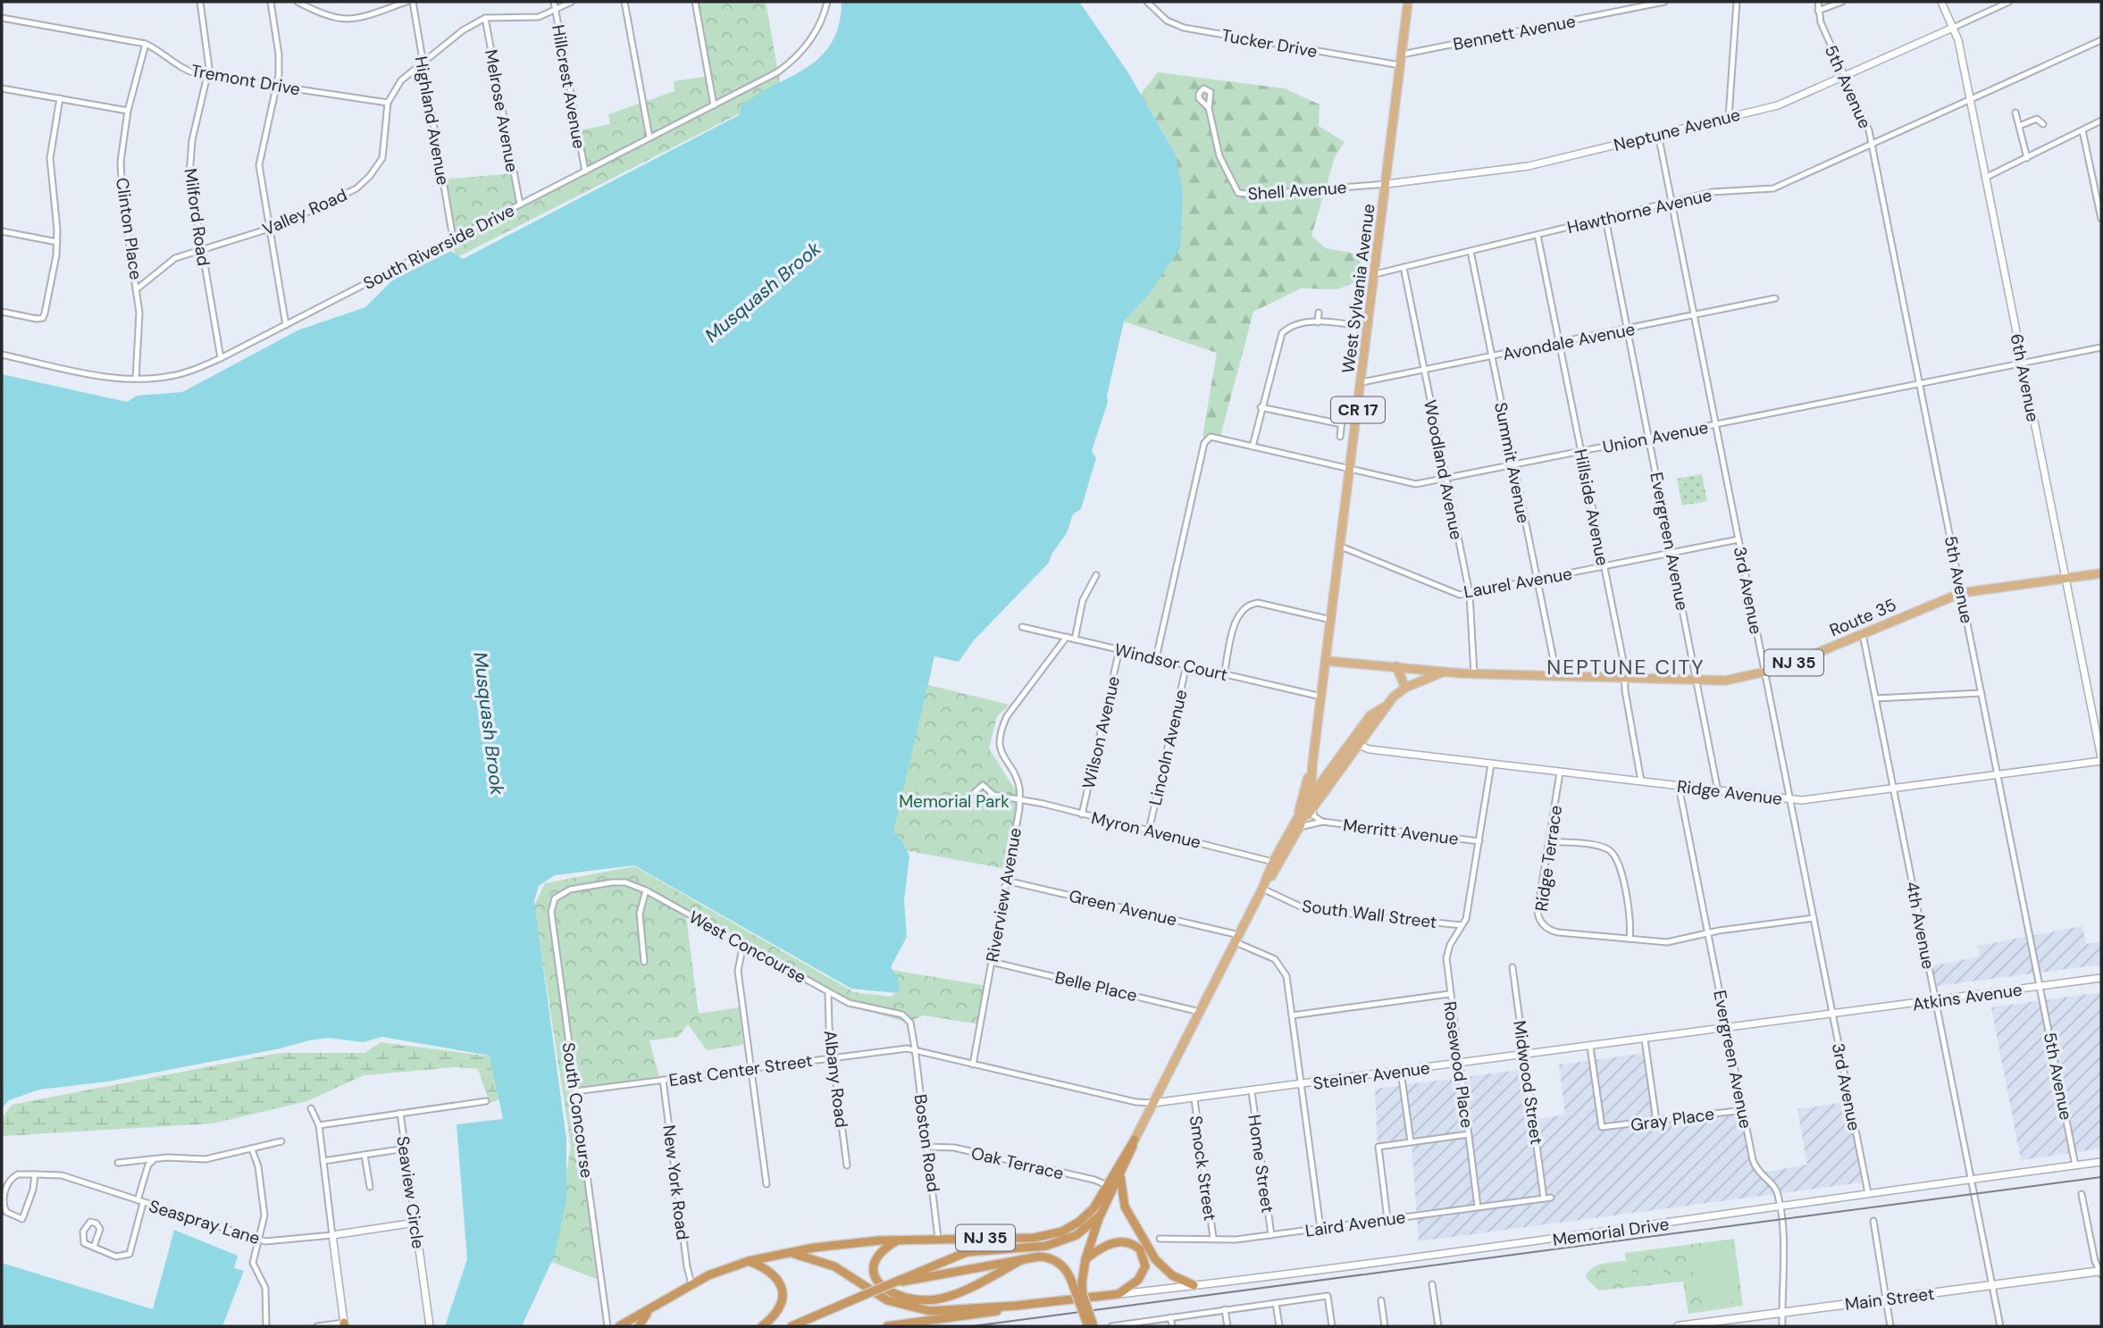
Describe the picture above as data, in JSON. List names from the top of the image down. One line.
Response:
{"streets":{"highway":["NJ 35"],"main road":["West Sylvania Avenue","CR 17","Route 35","Main Street"],"street":["Bennett Avenue","Tucker Drive","Tremont Drive","Hillcrest Avenue","5th Avenue","Melrose Avenue","Highland Avenue","Neptune Avenue","Shell Avenue","Hawthorne Avenue","Valley Road","Milford Road","Clinton Place","South Riverside Drive","Avondale Avenue","6th Avenue","Union Avenue","Summit Avenue","Woodland Avenue","Hillside Avenue","Evergreen Avenue","Laurel Avenue","3rd Avenue","Windsor Court","Wilson Avenue","Lincoln Avenue","Ridge Avenue","Myron Avenue","Merritt Avenue","Ridge Terrace","Riverview Avenue","Green Avenue","South Wall Street","4th Avenue","West Concourse","Belle Place","Atkins Avenue","Rosewood Place","East Center Street","Steiner Avenue","Albany Road","Midwood Street","South Concourse","Gray Place","Boston Road","Oak Terrace","Home Street","Smock Street","New York Road","Seaview Circle","Seaspray Lane","Laird Avenue","Memorial Drive"]},"crossings":[["Bennett Avenue","West Sylvania Avenue"],["Tucker Drive","West Sylvania Avenue"],["Tremont Drive","Valley Road"],["Tremont Drive","Milford Road"],["Tremont Drive","Clinton Place"],["Hillcrest Avenue","South Riverside Drive"],["5th Avenue","Neptune Avenue"],["5th Avenue","Hawthorne Avenue"],["5th Avenue","Union Avenue"],["5th Avenue","Route 35"],["5th Avenue","Ridge Avenue"],["5th Avenue","Atkins Avenue"],["5th Avenue","Memorial Drive"],["Melrose Avenue","Valley Road"],["Melrose Avenue","South Riverside Drive"],["Highland Avenue","Valley Road"],["Highland Avenue","South Riverside Drive"],["Neptune Avenue","Shell Avenue"],["Neptune Avenue","West Sylvania Avenue"],["Neptune Avenue","6th Avenue"],["Neptune Avenue","3rd Avenue"],["Shell Avenue","West Sylvania Avenue"],["Hawthorne Avenue","West Sylvania Avenue"],["Hawthorne Avenue","6th Avenue"],["Hawthorne Avenue","Summit Avenue"],["Hawthorne Avenue","Woodland Avenue"],["Hawthorne Avenue","Hillside Avenue"],["Hawthorne Avenue","Evergreen Avenue"],["Hawthorne Avenue","3rd Avenue"],["Valley Road","Milford Road"],["Valley Road","Clinton Place"],["Milford Road","South Riverside Drive"],["Clinton Place","South Riverside Drive"],["West Sylvania Avenue","Avondale Avenue"],["West Sylvania Avenue","Union Avenue"],["West Sylvania Avenue","Laurel Avenue"],["West Sylvania Avenue","Windsor Court"],["West Sylvania Avenue","NJ 35"],["West Sylvania Avenue","Merritt Avenue"],["Avondale Avenue","Summit Avenue"],["Avondale Avenue","Woodland Avenue"],["Avondale Avenue","Hillside Avenue"],["Avondale Avenue","Evergreen Avenue"],["Avondale Avenue","3rd Avenue"],["6th Avenue","Union Avenue"],["6th Avenue","Route 35"],["6th Avenue","Ridge Avenue"],["Union Avenue","Summit Avenue"],["Union Avenue","Woodland Avenue"],["Union Avenue","Hillside Avenue"],["Union Avenue","Evergreen Avenue"],["Union Avenue","3rd Avenue"],["Union Avenue","Windsor Court"],["Summit Avenue","Laurel Avenue"],["Summit Avenue","Route 35"],["Woodland Avenue","Laurel Avenue"],["Woodland Avenue","Route 35"],["Hillside Avenue","Laurel Avenue"],["Hillside Avenue","Route 35"],["Hillside Avenue","Ridge Avenue"],["Evergreen Avenue","Laurel Avenue"],["Evergreen Avenue","Route 35"],["Evergreen Avenue","Ridge Avenue"],["Evergreen Avenue","Ridge Terrace"],["Evergreen Avenue","Steiner Avenue"],["Evergreen Avenue","Gray Place"],["Evergreen Avenue","Memorial Drive"],["Evergreen Avenue","Main Street"],["Laurel Avenue","3rd Avenue"],["3rd Avenue","Route 35"],["3rd Avenue","Ridge Avenue"],["3rd Avenue","Ridge Terrace"],["3rd Avenue","Atkins Avenue"],["3rd Avenue","Steiner Avenue"],["3rd Avenue","Memorial Drive"],["Route 35","NJ 35"],["Route 35","4th Avenue"],["Windsor Court","Wilson Avenue"],["Windsor Court","Lincoln Avenue"],["Windsor Court","Riverview Avenue"],["NJ 35","Ridge Avenue"],["NJ 35","Myron Avenue"],["NJ 35","Merritt Avenue"],["NJ 35","Green Avenue"],["NJ 35","South Wall Street"],["NJ 35","Belle Place"],["NJ 35","Steiner Avenue"],["NJ 35","Boston Road"],["NJ 35","Oak Terrace"],["NJ 35","New York Road"],["Wilson Avenue","Myron Avenue"],["Lincoln Avenue","Myron Avenue"],["Ridge Avenue","Ridge Terrace"],["Ridge Avenue","South Wall Street"],["Ridge Avenue","4th Avenue"],["Myron Avenue","Riverview Avenue"],["Merritt Avenue","South Wall Street"],["Riverview Avenue","Green Avenue"],["Riverview Avenue","Belle Place"],["Riverview Avenue","Steiner Avenue"],["South Wall Street","Rosewood Place"],["4th Avenue","Atkins Avenue"],["4th Avenue","Memorial Drive"],["4th Avenue","Main Street"],["West Concourse","East Center Street"],["West Concourse","Steiner Avenue"],["West Concourse","Albany Road"],["West Concourse","South Concourse"],["West Concourse","Boston Road"],["Atkins Avenue","Steiner Avenue"],["Rosewood Place","Steiner Avenue"],["Rosewood Place","Laird Avenue"],["East Center Street","Steiner Avenue"],["East Center Street","Albany Road"],["East Center Street","South Concourse"],["East Center Street","Boston Road"],["East Center Street","New York Road"],["Steiner Avenue","Midwood Street"],["Steiner Avenue","Gray Place"],["Steiner Avenue","Boston Road"],["Steiner Avenue","Home Street"],["Steiner Avenue","Smock Street"],["Midwood Street","Laird Avenue"],["Boston Road","Oak Terrace"],["Home Street","Laird Avenue"],["Smock Street","Laird Avenue"],["Seaview Circle","Seaspray Lane"]],"districts":["NEPTUNE CITY"],"water":["Musquash Brook"],"parks":["Memorial Park"]}
